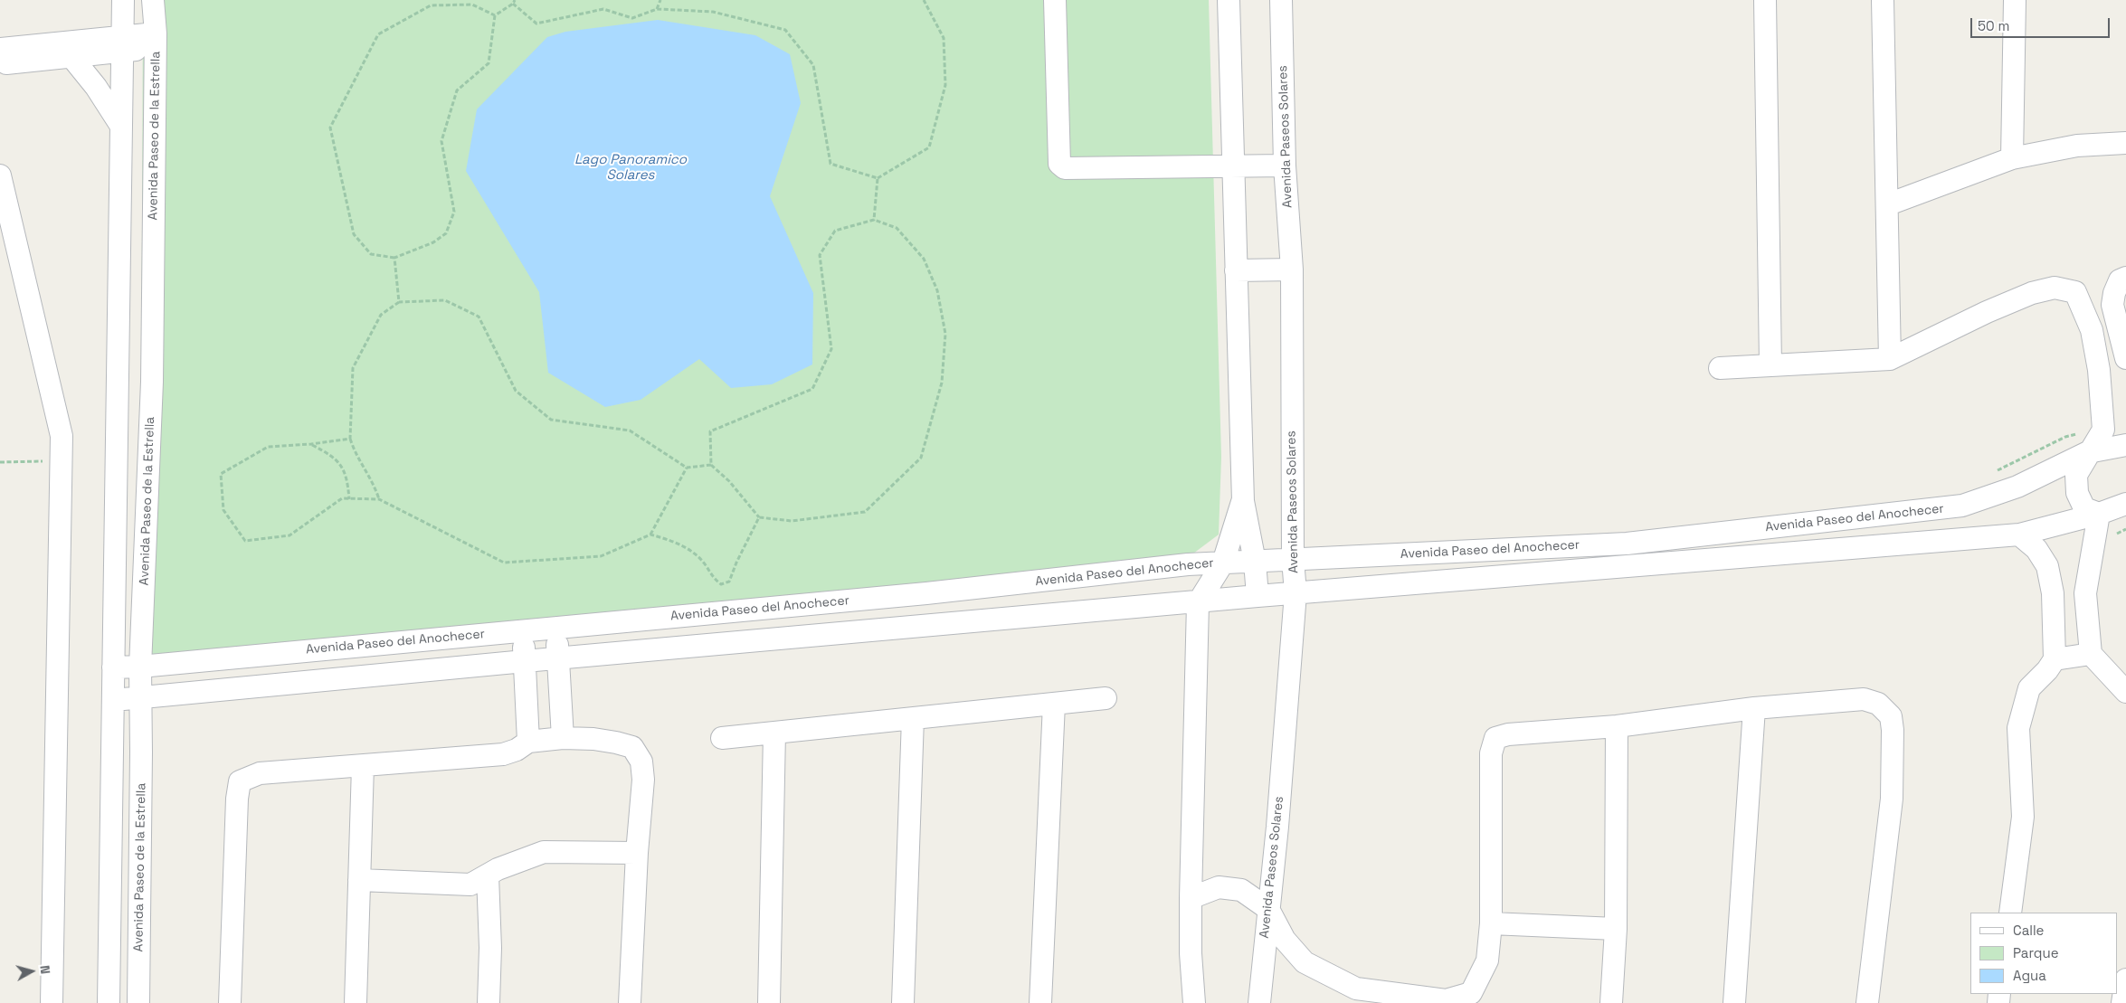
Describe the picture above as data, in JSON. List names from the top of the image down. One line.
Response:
{"streets":{"street":["Avenida Paseo de la Estrella","Avenida Paseos Solares","Avenida Paseo del Anochecer"]},"crossings":[["Avenida Paseo de la Estrella","Avenida Paseo del Anochecer"],["Avenida Paseos Solares","Avenida Paseo del Anochecer"]],"water":["Lago Panoramico Solares"],"legend":["Calle","Parque","Agua"],"scale_bar":"50 m","north":"right"}
